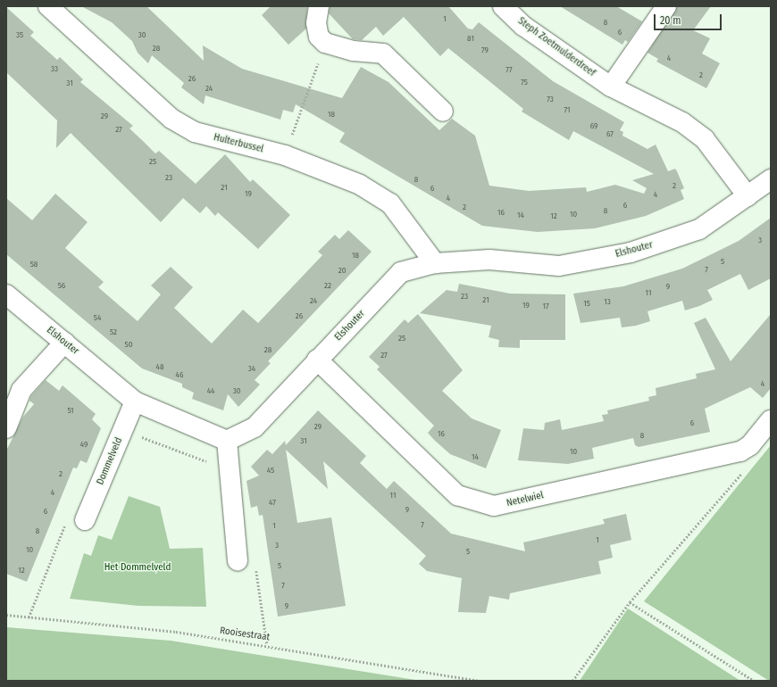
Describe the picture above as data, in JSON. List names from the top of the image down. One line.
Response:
{"streets":{"street":["Steph Zoetmulderdreef","Hulterbussel","Elshouter","Dommelveld","Netelwiel"],"path":["Rooisestraat"]},"crossings":[["Steph Zoetmulderdreef","Elshouter"],["Hulterbussel","Elshouter"],["Elshouter","Dommelveld"],["Elshouter","Netelwiel"]],"parks":["Het Dommelveld"],"house_numbers":["1","8","6","35","30","81","28","79","4","33","77","2","26","75","31","24","73","71","18","29","69","27","67","25","23","8","2","21","6","19","4","4","6","2","8","16","10","14","12","3","18","5","58","7","20","56","22","9","11","23","21","24","13","15","19","17","26","54","52","25","50","28","27","48","34","46","4","44","30","51","6","29","16","8","31","49","10","14","45","2","4","11","47","9","6","7","1","8","1","3","10","5","5","12","7","9"],"scale_bar":"20 m"}
